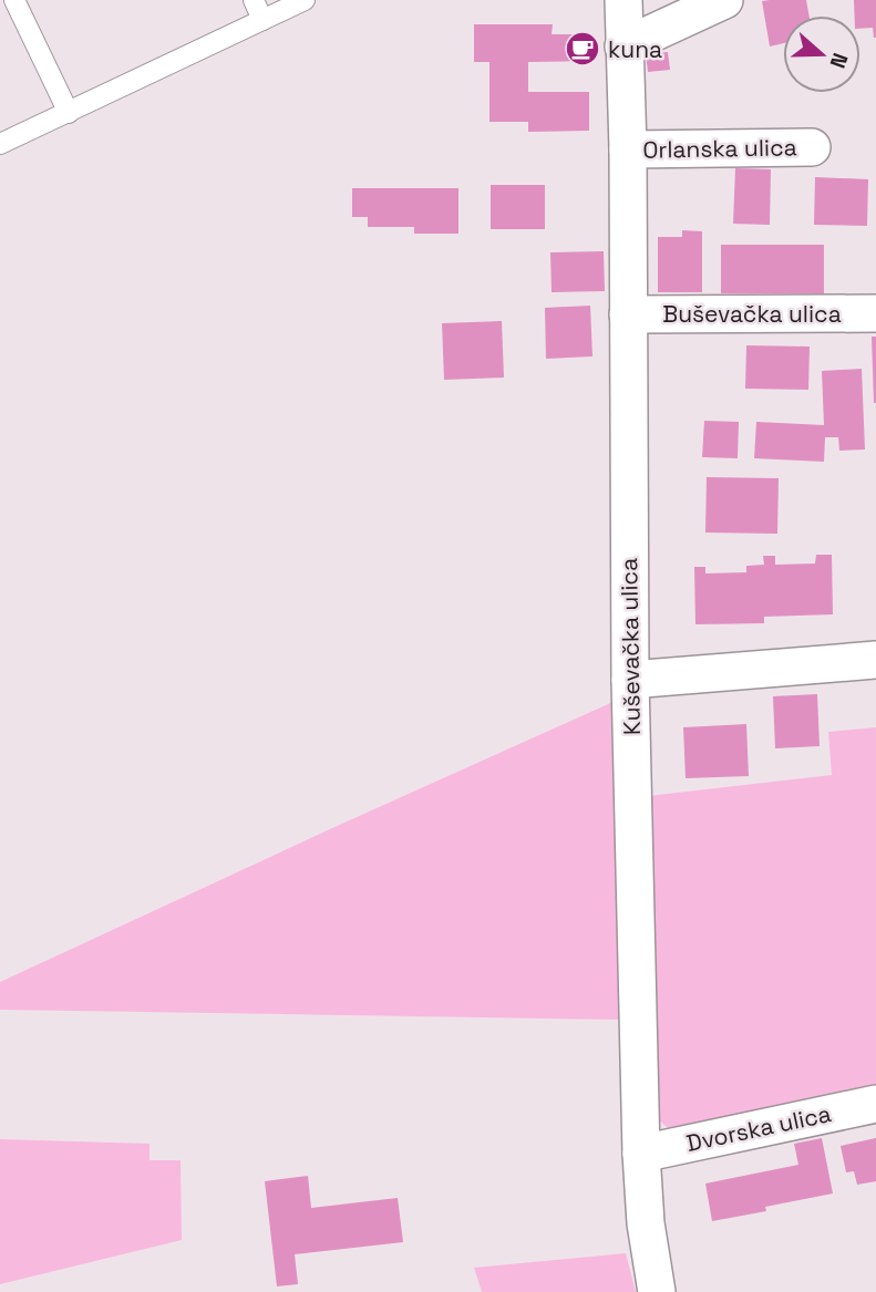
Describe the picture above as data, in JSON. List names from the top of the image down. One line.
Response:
{"streets":{"street":["Orlanska ulica","Buševačka ulica","Kuševačka ulica","Dvorska ulica"]},"crossings":[["Orlanska ulica","Kuševačka ulica"],["Buševačka ulica","Kuševačka ulica"],["Kuševačka ulica","Dvorska ulica"]],"places":{"cafe":["kuna"]},"north":"right"}
